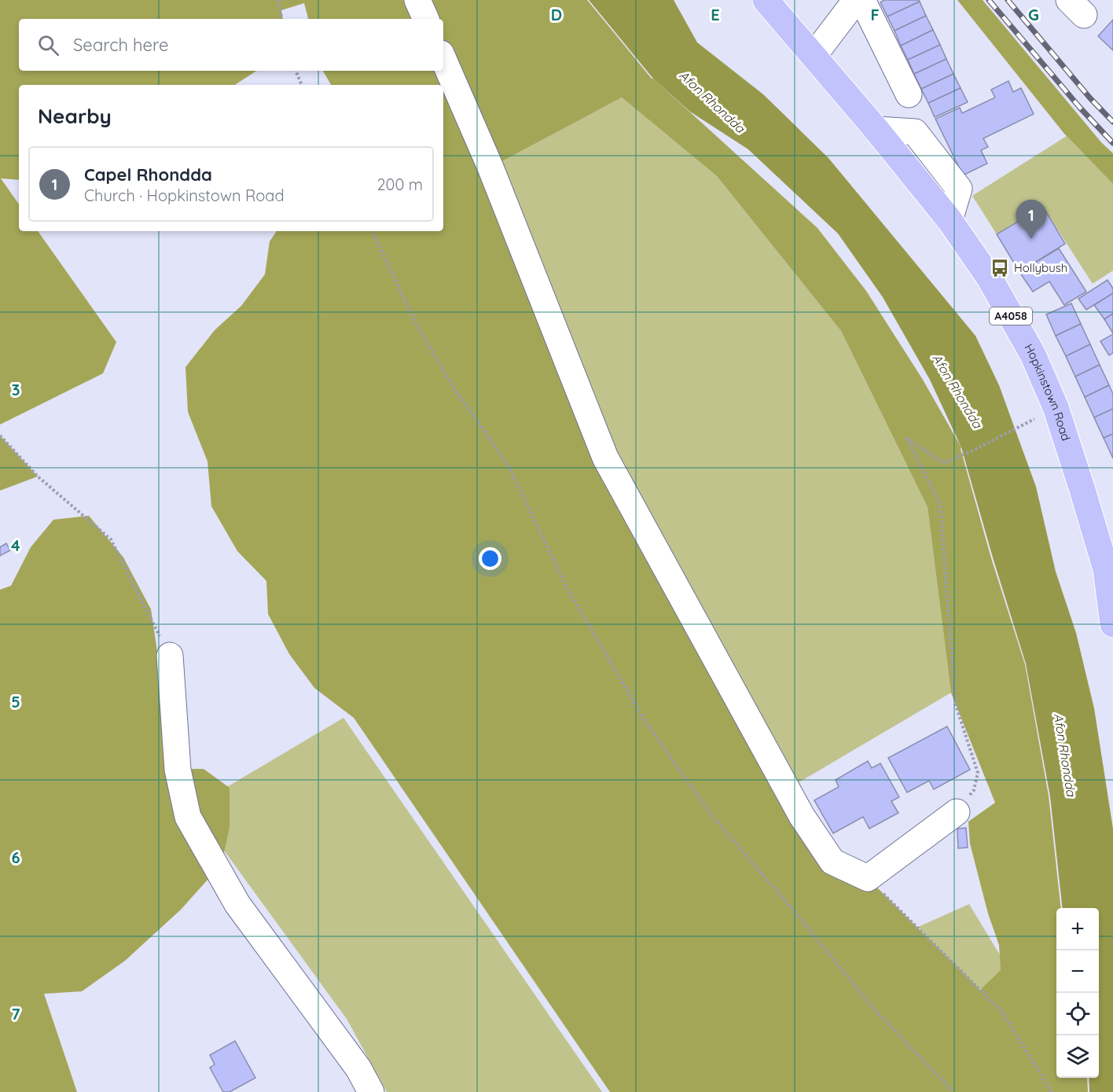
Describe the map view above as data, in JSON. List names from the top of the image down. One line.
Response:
{"streets":{"main road":["A4058","Hopkinstown Road"]},"crossings":[["A4058","Hopkinstown Road"]],"water":["Afon Rhondda"],"places":{"bus stop":["Hollybush"]},"page":{"search":"Search here","heading":"Nearby","list":[{"mark":"1","name":"Capel Rhondda","note":"Church · Hopkinstown Road","value":"200 m"}],"pins":"1","map_buttons":["+","−"]},"grid":{"columns":["D","E","F","G"],"rows":["3","4","5","6","7"]}}
